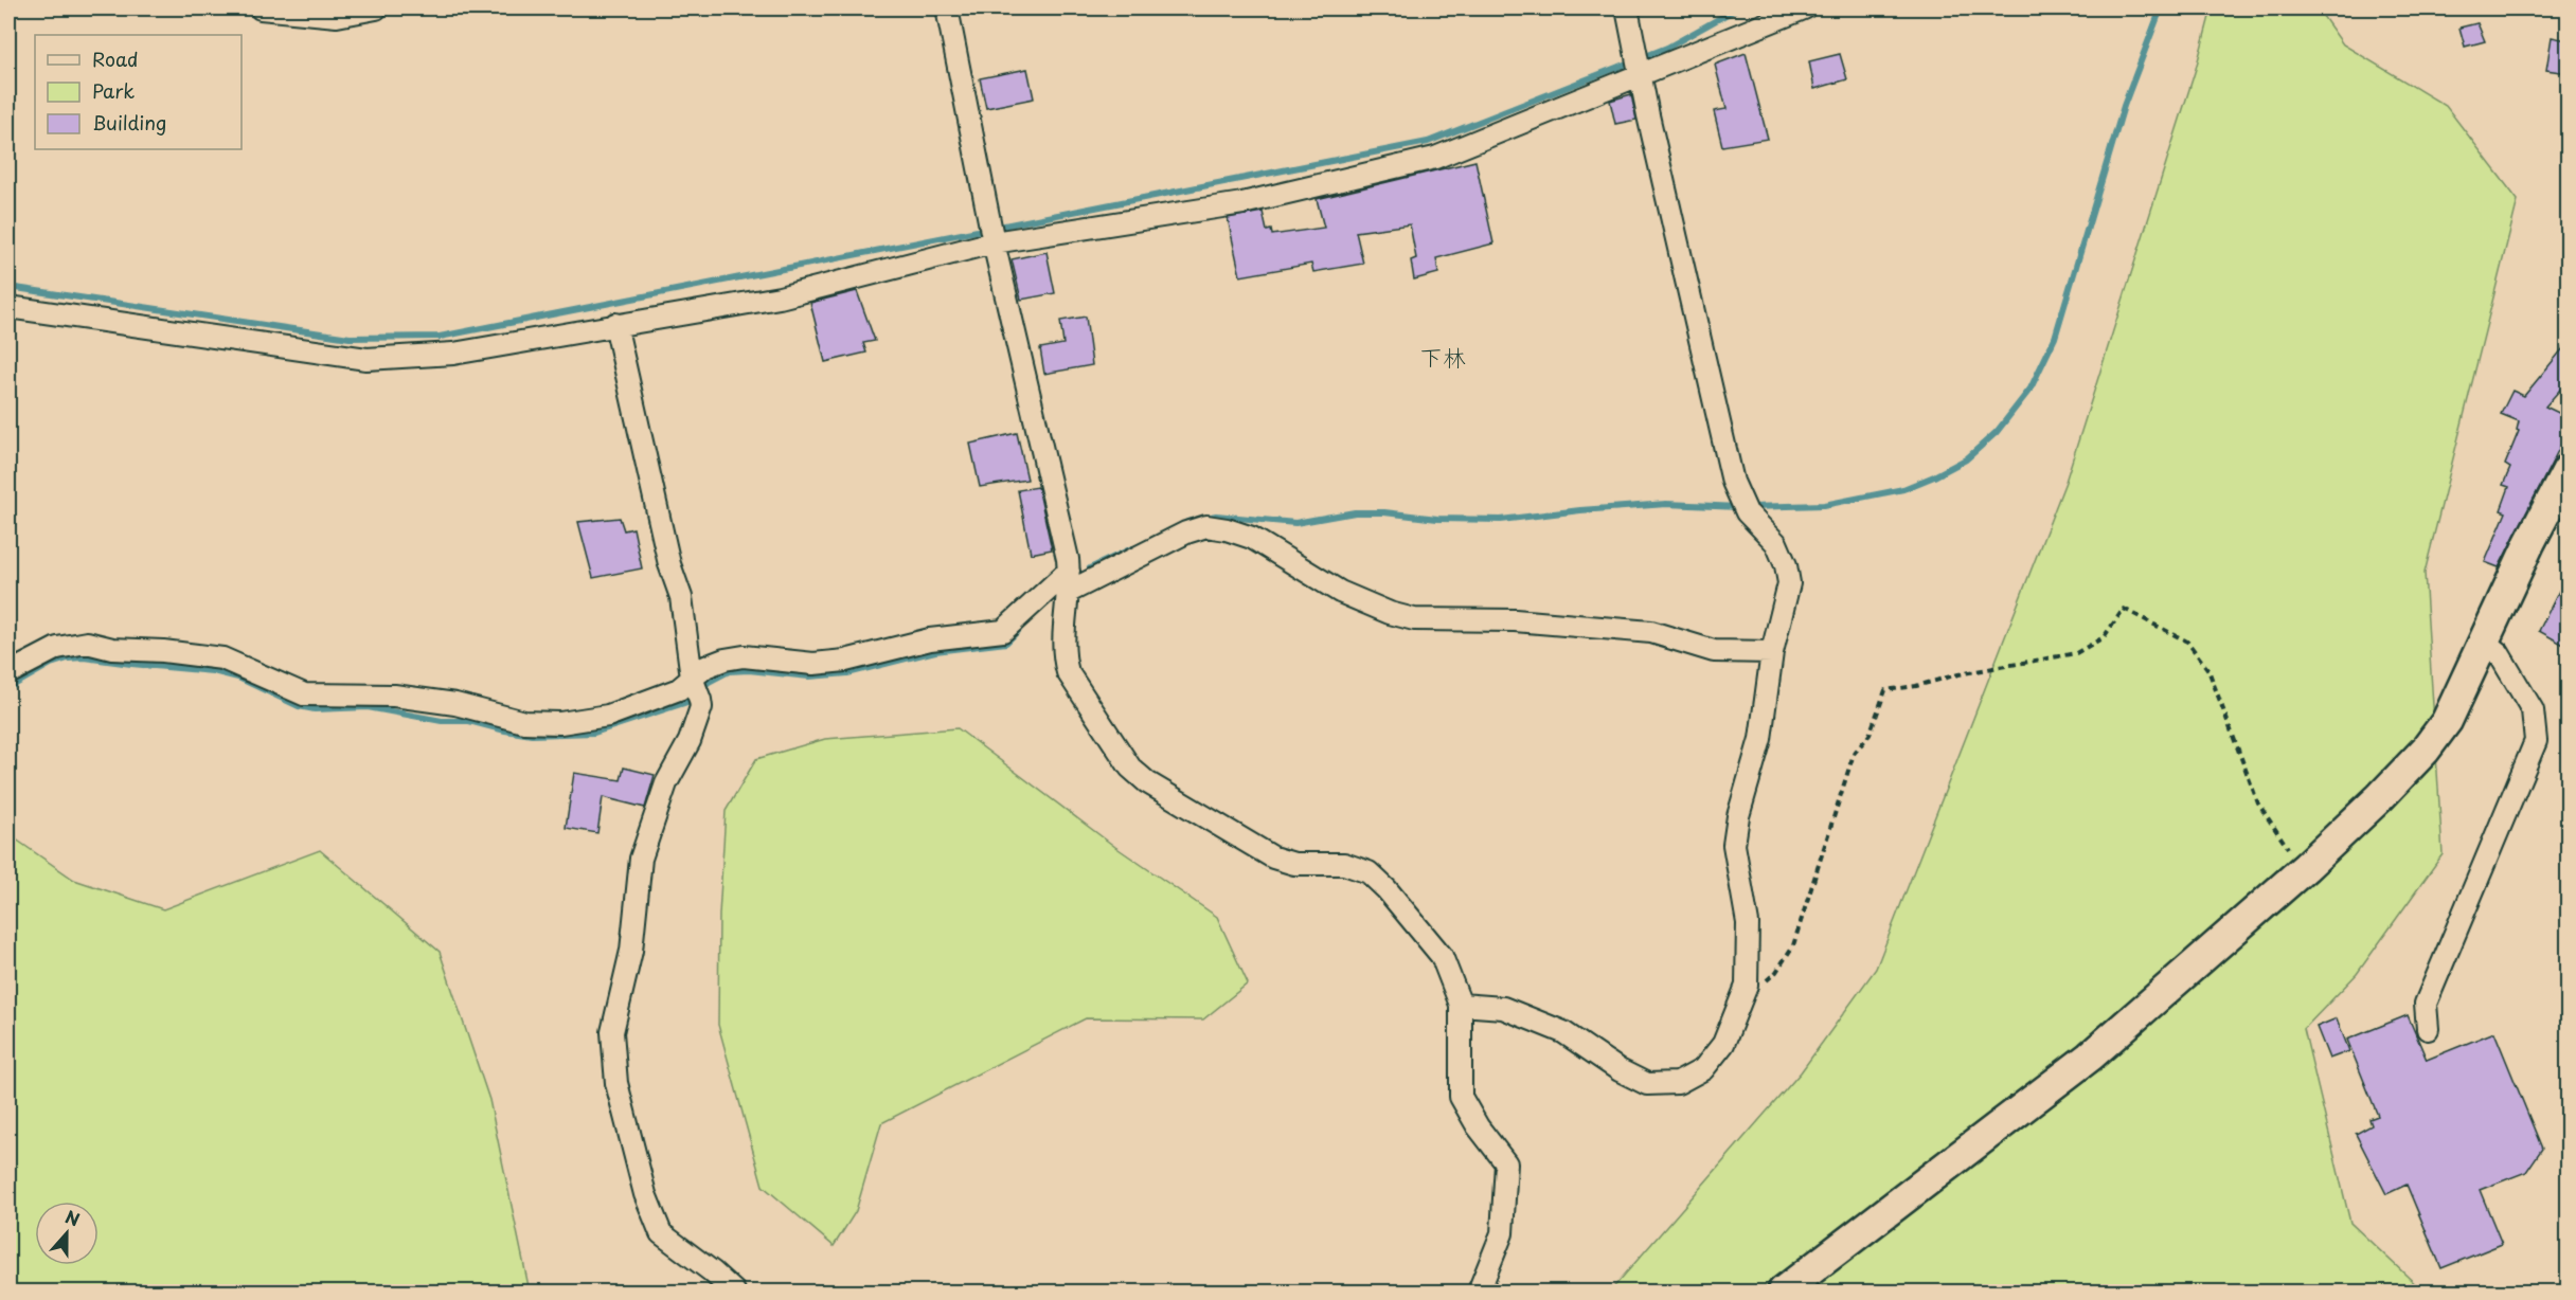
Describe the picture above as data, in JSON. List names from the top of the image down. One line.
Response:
{"districts":["下林"],"legend":["Road","Park","Building"],"north":"top"}
